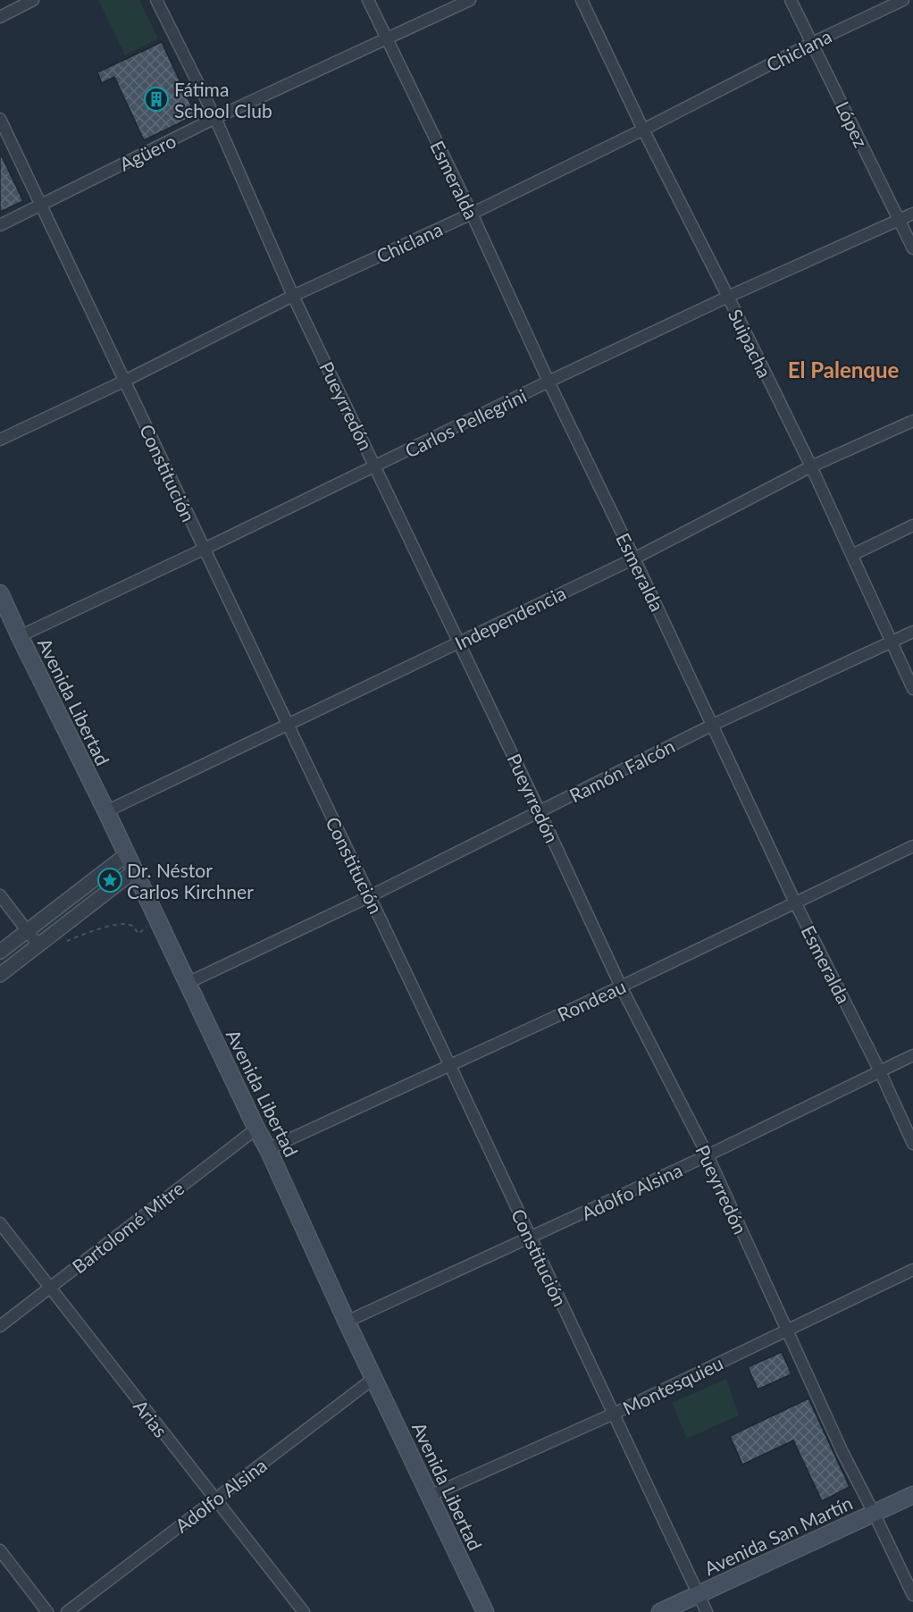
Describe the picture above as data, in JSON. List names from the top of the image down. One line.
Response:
{"streets":{"main road":["Avenida Libertad","Avenida San Martín"],"street":["Chiclana","López","Agüero","Esmeralda","Suipacha","Pueyrredón","Carlos Pellegrini","Constitución","Independencia","Ramón Falcón","Rondeau","Adolfo Alsina","Bartolomé Mitre","Montesquieu","Arias"]},"crossings":[["Chiclana","López"],["Chiclana","Esmeralda"],["Chiclana","Suipacha"],["Chiclana","Pueyrredón"],["Chiclana","Constitución"],["López","Carlos Pellegrini"],["Agüero","Esmeralda"],["Agüero","Pueyrredón"],["Agüero","Constitución"],["Esmeralda","Carlos Pellegrini"],["Esmeralda","Independencia"],["Esmeralda","Ramón Falcón"],["Esmeralda","Rondeau"],["Esmeralda","Adolfo Alsina"],["Suipacha","Carlos Pellegrini"],["Suipacha","Independencia"],["Suipacha","Ramón Falcón"],["Pueyrredón","Carlos Pellegrini"],["Pueyrredón","Independencia"],["Pueyrredón","Ramón Falcón"],["Pueyrredón","Rondeau"],["Pueyrredón","Adolfo Alsina"],["Pueyrredón","Montesquieu"],["Pueyrredón","Avenida San Martín"],["Carlos Pellegrini","Constitución"],["Carlos Pellegrini","Avenida Libertad"],["Constitución","Independencia"],["Constitución","Ramón Falcón"],["Constitución","Rondeau"],["Constitución","Adolfo Alsina"],["Constitución","Montesquieu"],["Constitución","Avenida San Martín"],["Independencia","Avenida Libertad"],["Avenida Libertad","Ramón Falcón"],["Avenida Libertad","Rondeau"],["Avenida Libertad","Adolfo Alsina"],["Avenida Libertad","Bartolomé Mitre"],["Avenida Libertad","Montesquieu"],["Adolfo Alsina","Arias"],["Bartolomé Mitre","Arias"]],"districts":["El Palenque"],"places":{"building":["Fátima School Club"],"place":["Dr. Néstor Carlos Kirchner"]}}
